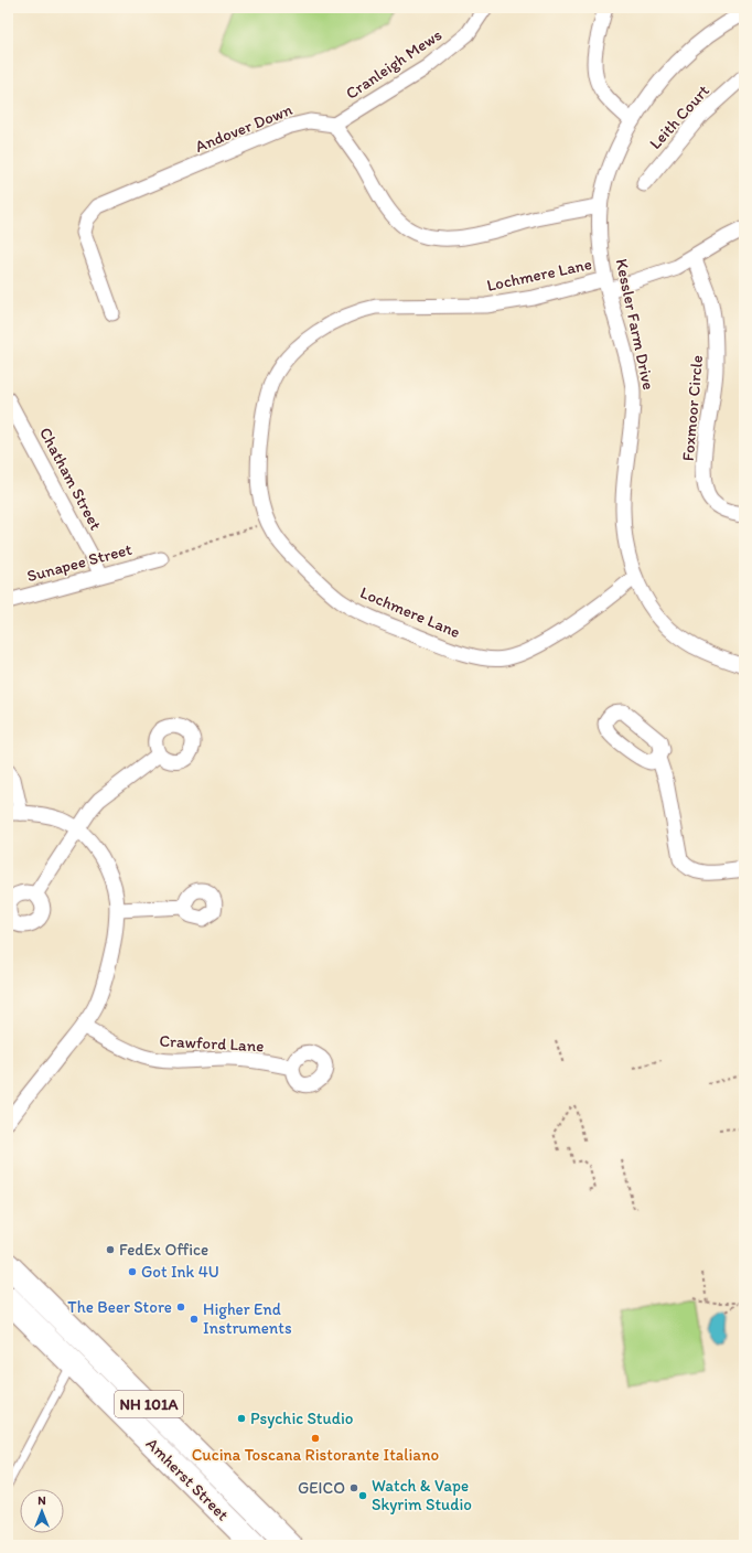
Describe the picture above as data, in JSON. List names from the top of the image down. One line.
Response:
{"streets":{"highway":["NH 101A","Amherst Street"],"street":["Cranleigh Mews","Leith Court","Andover Down","Lochmere Lane","Kessler Farm Drive","Foxmoor Circle","Chatham Street","Sunapee Street","Crawford Lane"]},"crossings":[["Cranleigh Mews","Andover Down"],["Lochmere Lane","Kessler Farm Drive"],["Lochmere Lane","Foxmoor Circle"],["Chatham Street","Sunapee Street"]],"places":["FedEx Office","Got Ink 4U","The Beer Store","Higher End Instruments","Psychic Studio","Cucina Toscana Ristorante Italiano","GEICO","Watch & Vape Skyrim Studio"],"north":"top"}
